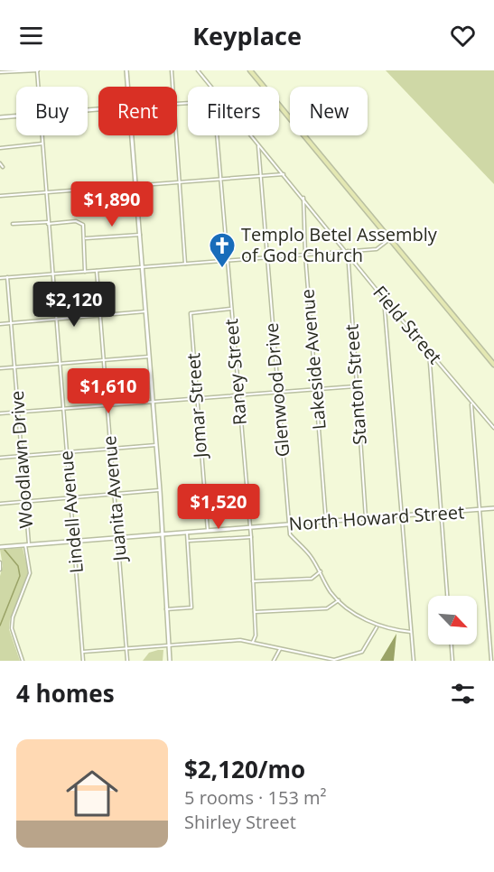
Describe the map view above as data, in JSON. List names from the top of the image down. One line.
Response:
{"streets":{"street":["Field Street","Lakeside Avenue","Raney Street","Stanton Street","Glenwood Drive","Jomar Street","Woodlawn Drive","Juanita Avenue","Lindell Avenue","North Howard Street"]},"crossings":[["Field Street","Lakeside Avenue"],["Field Street","Stanton Street"],["Field Street","Glenwood Drive"],["Lakeside Avenue","North Howard Street"],["Raney Street","Jomar Street"],["Raney Street","North Howard Street"],["Stanton Street","North Howard Street"],["Glenwood Drive","North Howard Street"],["Jomar Street","North Howard Street"],["Woodlawn Drive","North Howard Street"],["Juanita Avenue","North Howard Street"],["Lindell Avenue","North Howard Street"]],"places":{"church":["Templo Betel Assembly of God Church"]},"north":"bottom right","page":{"header":"Keyplace","chip":["Buy","Rent","Filters","New"],"price":["$1,890","$2,120","$1,610","$1,520"],"heading":"4 homes","list":[{"name":"$2,120/mo","note":"5 rooms · 153 m² · Shirley Street"}]}}
